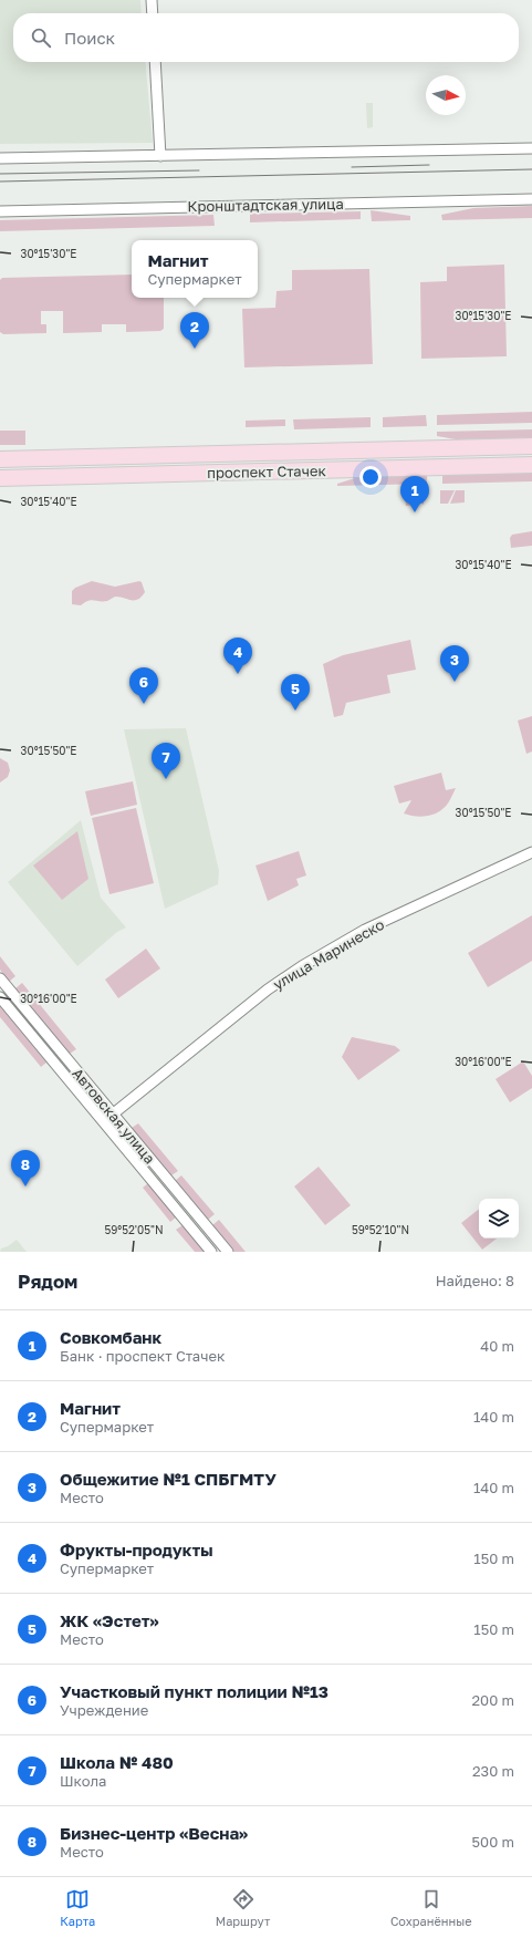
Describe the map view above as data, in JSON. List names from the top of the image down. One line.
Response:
{"streets":{"main road":["проспект Стачек"],"street":["Кронштадтская улица","улица Маринеско","Автовская улица"]},"crossings":[["улица Маринеско","Автовская улица"]],"north":"right","page":{"search":"Поиск","popup":["Магнит","Супермаркет"],"pins":["2","1","4","3","6","5","7","8"],"heading":["Рядом","Найдено: 8"],"list":[{"mark":"1","name":"Совкомбанк","note":"Банк · проспект Стачек","value":"40 m"},{"mark":"2","name":"Магнит","note":"Супермаркет","value":"140 m"},{"mark":"3","name":"Общежитие №1 СПБГМТУ","note":"Место","value":"140 m"},{"mark":"4","name":"Фрукты-продукты","note":"Супермаркет","value":"150 m"},{"mark":"5","name":"ЖК «Эстет»","note":"Место","value":"150 m"},{"mark":"6","name":"Участковый пункт полиции №13","note":"Учреждение","value":"200 m"},{"mark":"7","name":"Школа № 480","note":"Школа","value":"230 m"},{"mark":"8","name":"Бизнес-центр «Весна»","note":"Место","value":"500 m"}],"nav":["Карта","Маршрут","Сохранённые"]},"coordinates":["30°15'30\"E","30°15'40\"E","30°15'50\"E","30°16'00\"E","59°52'05\"N","59°52'10\"N"]}
